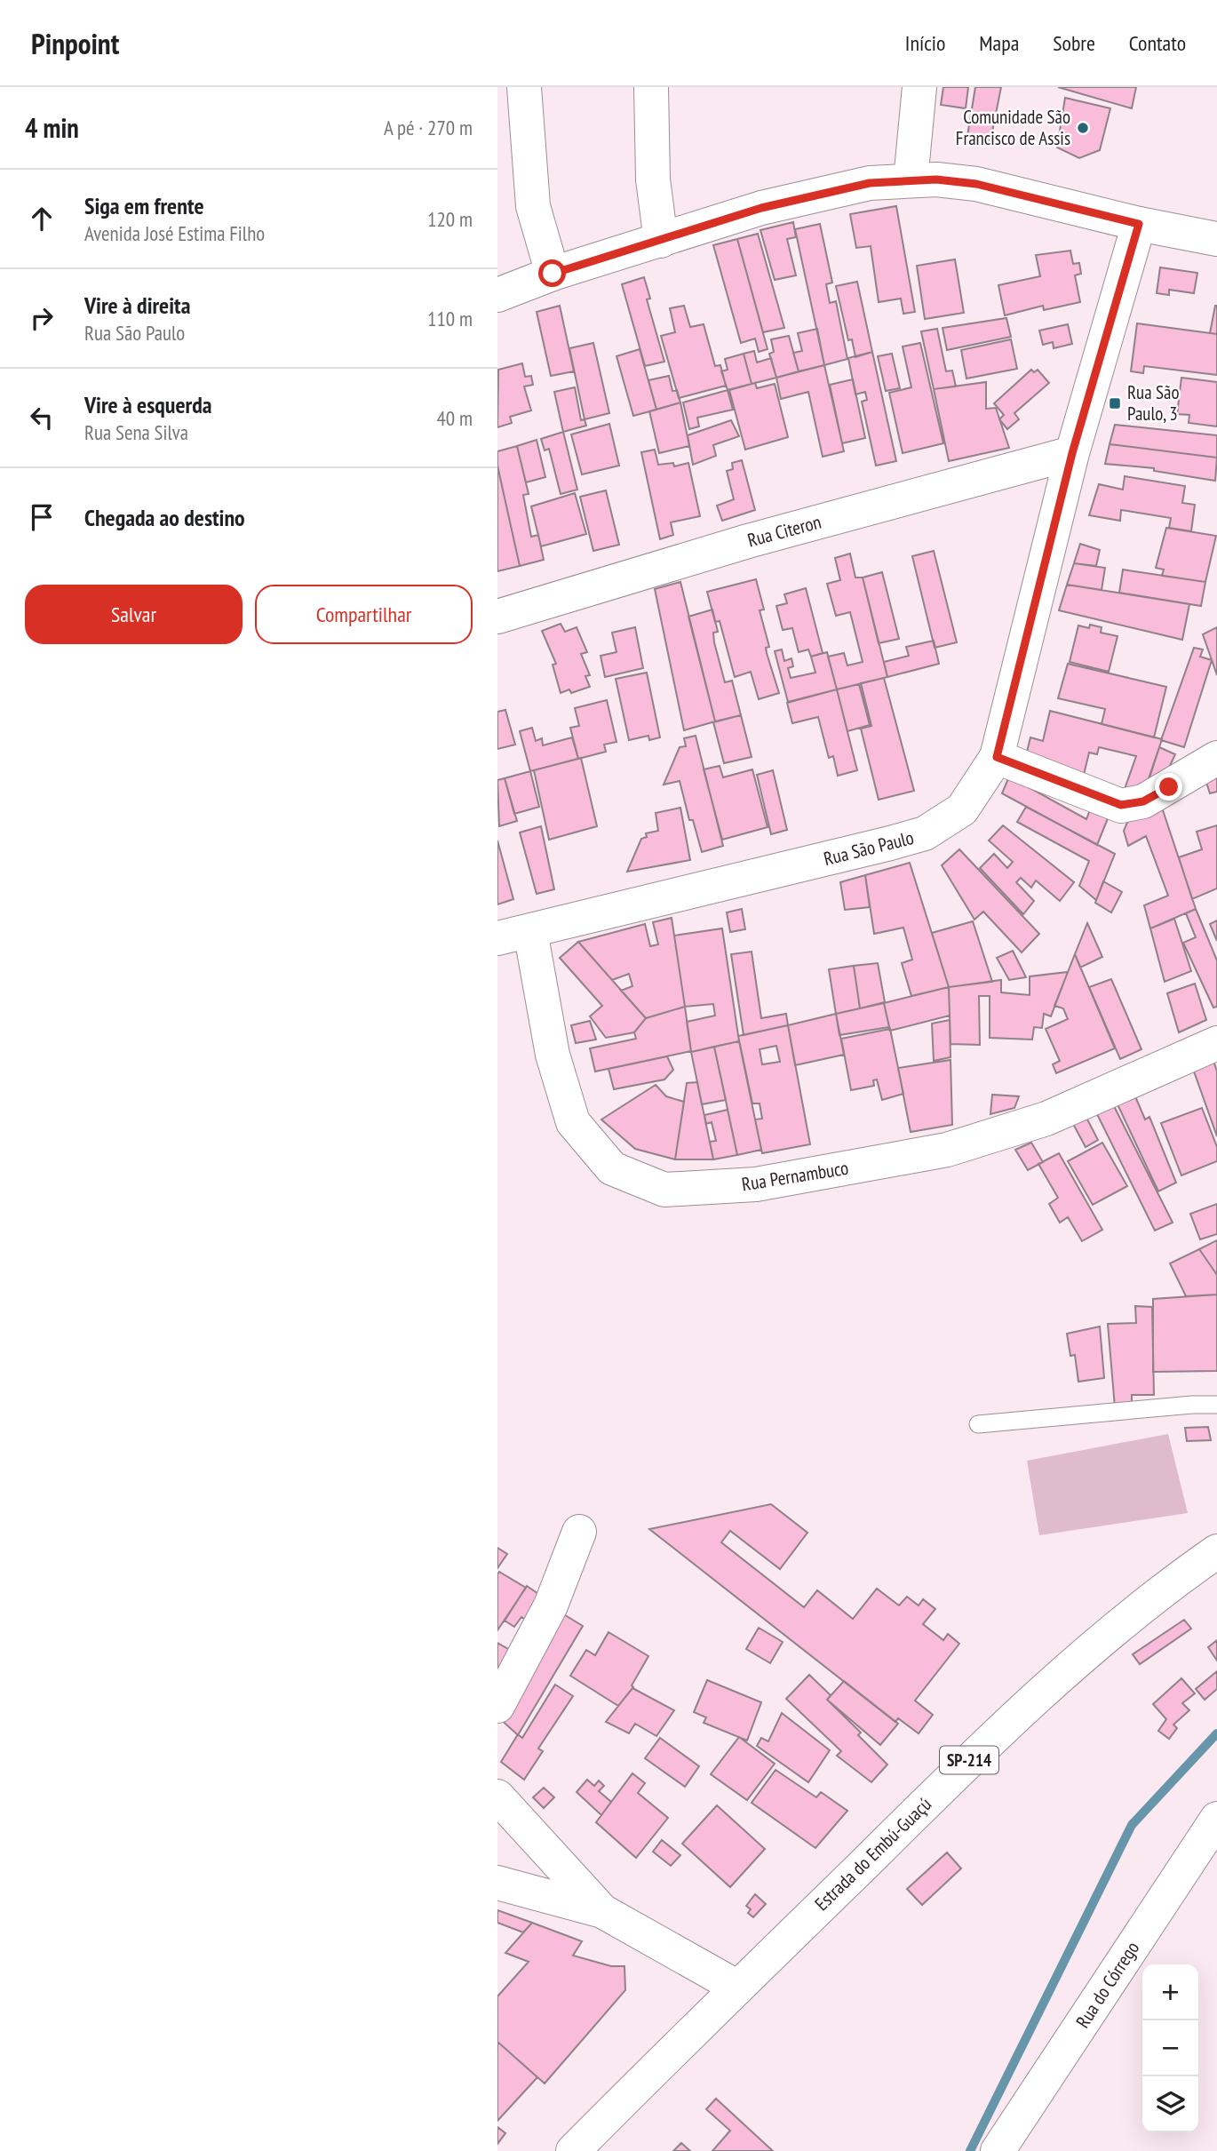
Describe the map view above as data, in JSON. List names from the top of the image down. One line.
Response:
{"streets":{"street":["Rua Citeron","Rua São Paulo","Rua Pernambuco","SP-214","Estrada do Embú-Guaçú","Rua do Córrego"]},"crossings":[["Rua Citeron","Rua São Paulo"],["Rua São Paulo","Rua Pernambuco"]],"places":{"other":["Comunidade São Francisco de Assis"],"transit":["Rua São Paulo, 3"]},"page":{"header":"Pinpoint","nav":["Início","Mapa","Sobre","Contato"],"heading":["4 min","A pé · 270 m"],"list":[["Siga em frente","Avenida José Estima Filho","120 m"],["Vire à direita","Rua São Paulo","110 m"],["Vire à esquerda","Rua Sena Silva","40 m"],"Chegada ao destino"],"buttons":["Salvar","Compartilhar"],"map_buttons":["+","−"]}}
